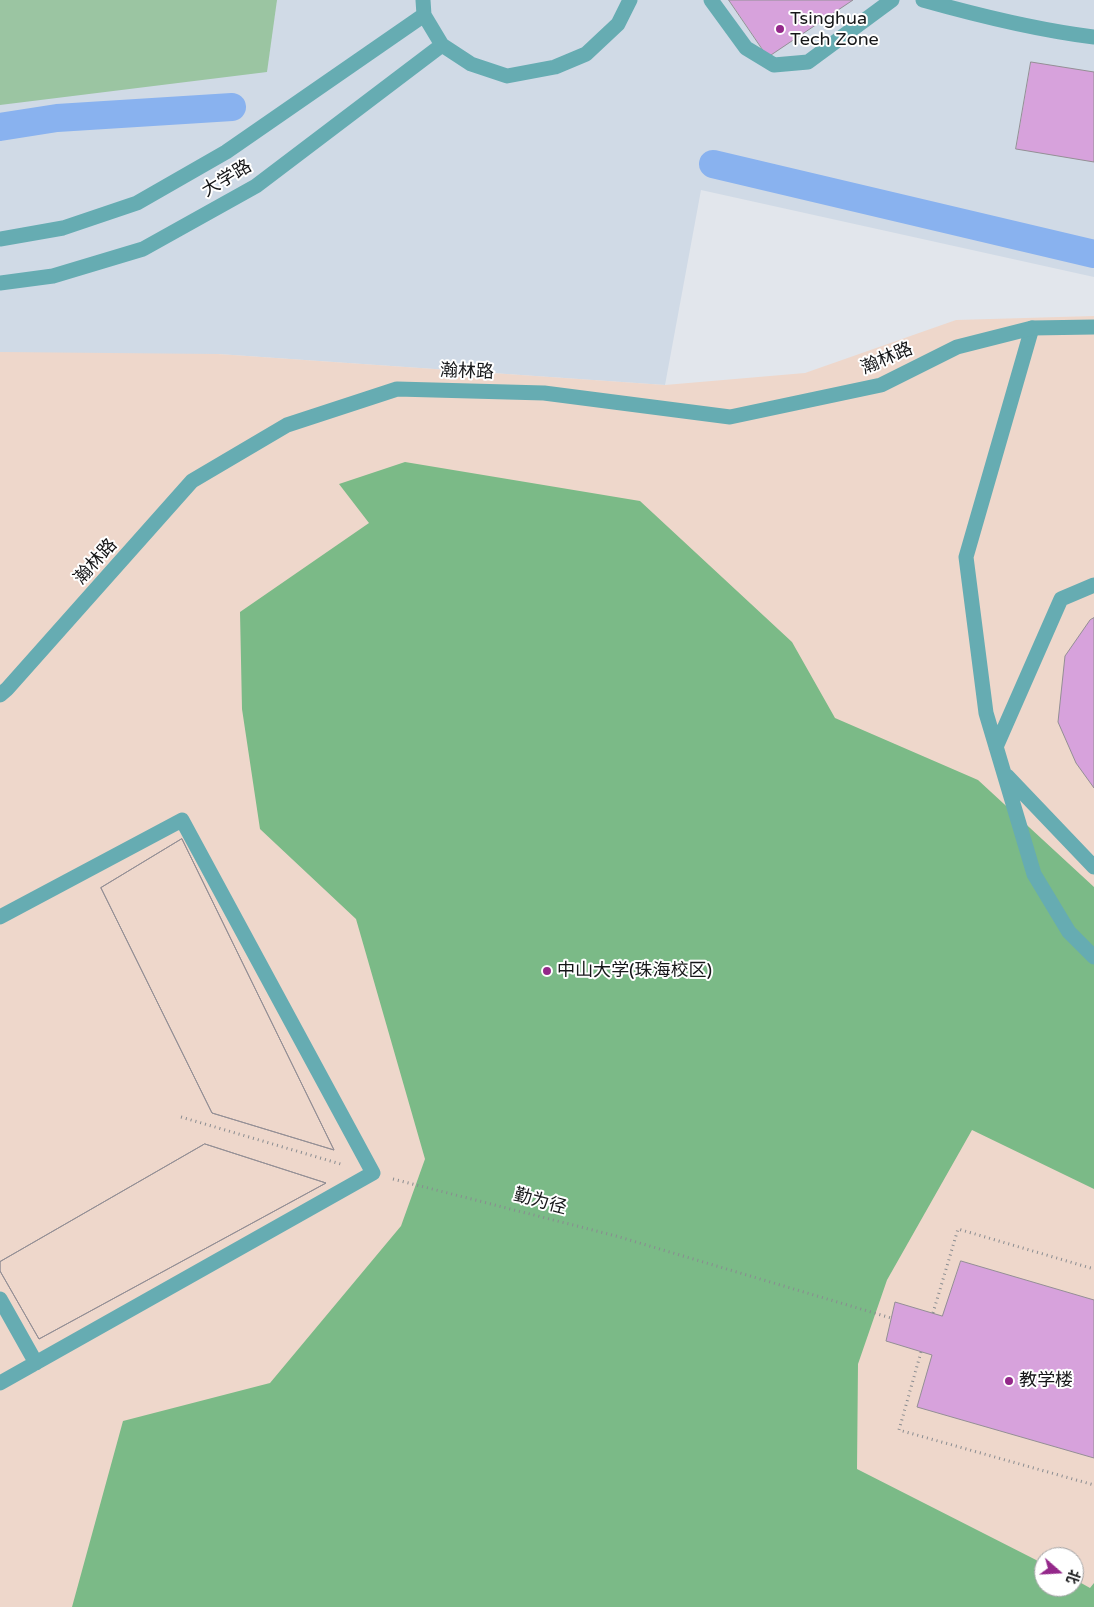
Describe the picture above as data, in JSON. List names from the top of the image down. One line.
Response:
{"streets":{"street":["大学路","瀚林路"],"path":["勤为径"]},"places":["Tsinghua Tech Zone","中山大学(珠海校区)","教学楼"],"north":"right"}
